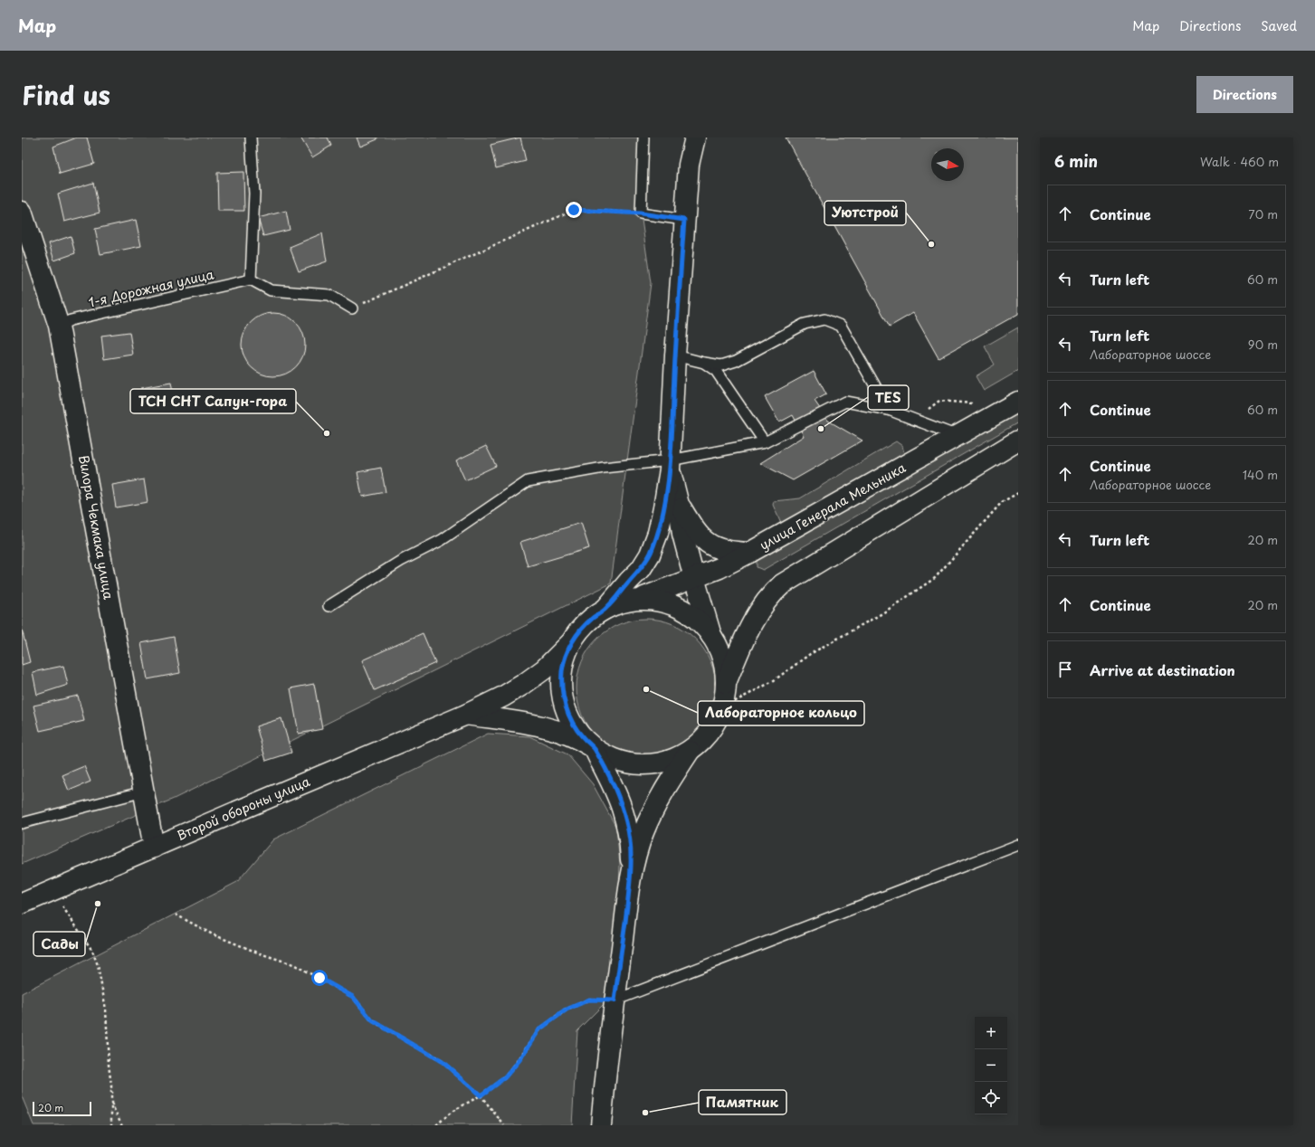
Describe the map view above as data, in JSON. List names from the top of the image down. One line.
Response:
{"streets":{"main road":["улица Генерала Мельника","Вилора Чекмака улица","Второй обороны улица"],"lane":["1-я Дорожная улица"]},"crossings":[["1-я Дорожная улица","Вилора Чекмака улица"],["Вилора Чекмака улица","Второй обороны улица"]],"places":["Уютстрой","TES","ТСН СНТ Сапун-гора","Лабораторное кольцо","Сады","Памятник"],"scale_bar":"20 m","north":"right","page":{"header":"Map","nav":["Map","Directions","Saved"],"title":"Find us","buttons":"Directions","heading":["6 min","Walk · 460 m"],"list":[["Continue","70 m"],["Turn left","60 m"],["Turn left","Лабораторное шоссе","90 m"],["Continue","60 m"],["Continue","Лабораторное шоссе","140 m"],["Turn left","20 m"],["Continue","20 m"],"Arrive at destination"],"map_buttons":["+","−"],"scale":"20 m"}}
